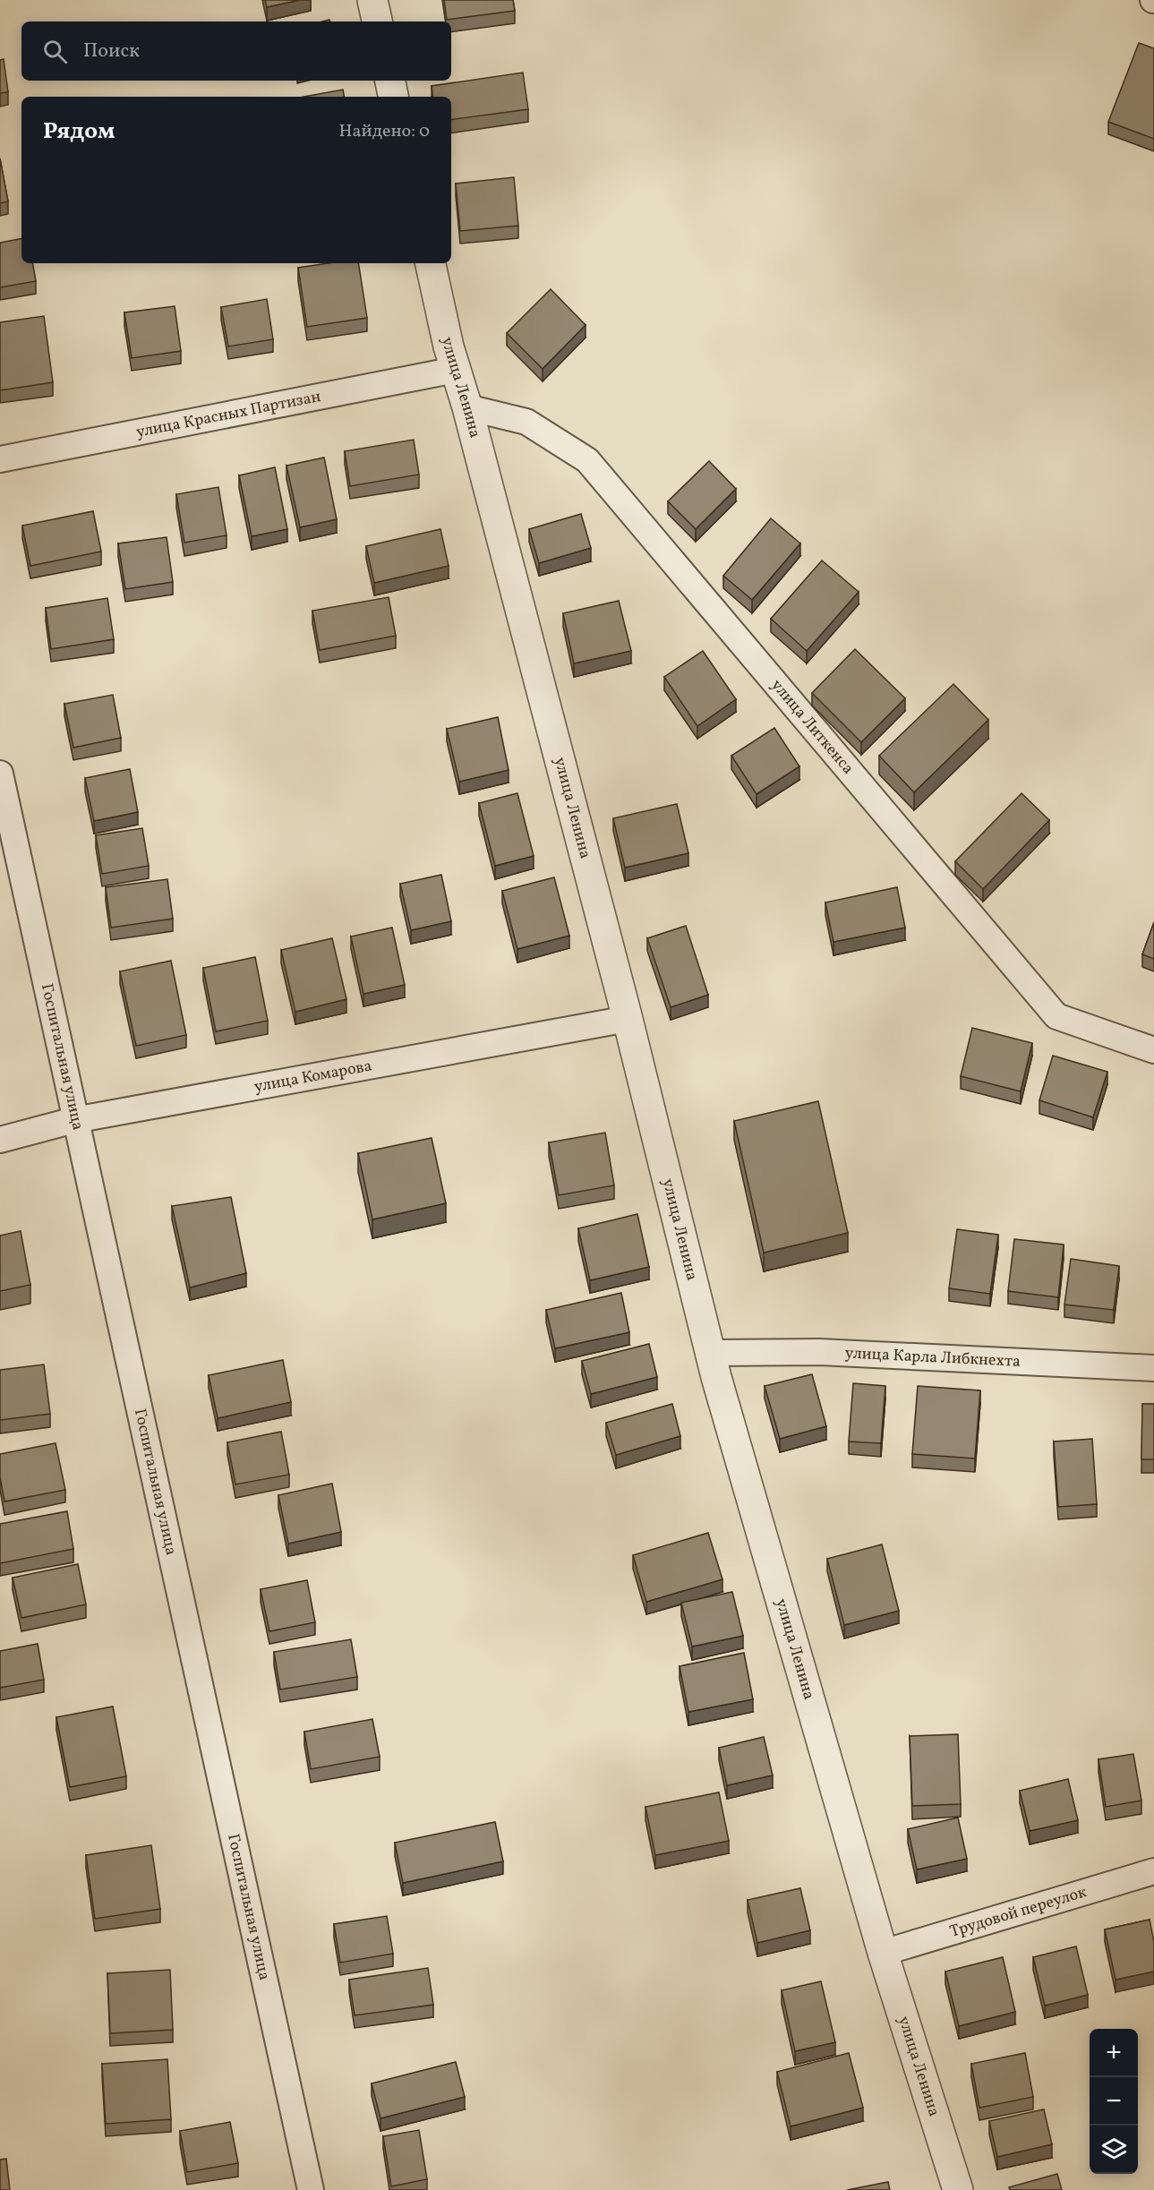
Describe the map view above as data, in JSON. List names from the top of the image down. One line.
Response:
{"streets":{"street":["улица Ленина","улица Красных Партизан","улица Литкенса","Госпитальная улица","улица Комарова","улица Карла Либкнехта","Трудовой переулок"]},"crossings":[["улица Ленина","улица Красных Партизан"],["улица Ленина","улица Литкенса"],["улица Ленина","улица Комарова"],["улица Ленина","улица Карла Либкнехта"],["улица Ленина","Трудовой переулок"],["Госпитальная улица","улица Комарова"]],"page":{"search":"Поиск","heading":["Рядом","Найдено: 0"],"map_buttons":["+","−"]}}
